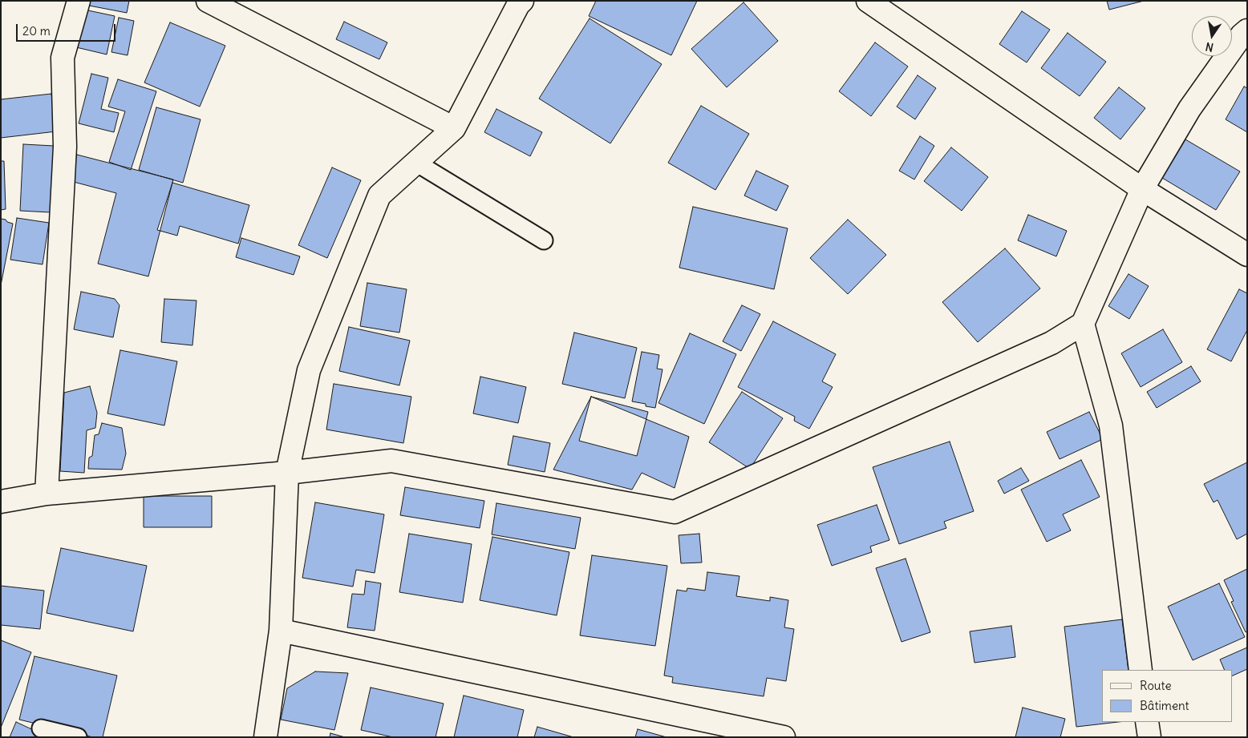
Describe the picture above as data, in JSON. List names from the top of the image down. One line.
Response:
{"legend":["Route","Bâtiment"],"scale_bar":"20 m","north":"bottom"}
